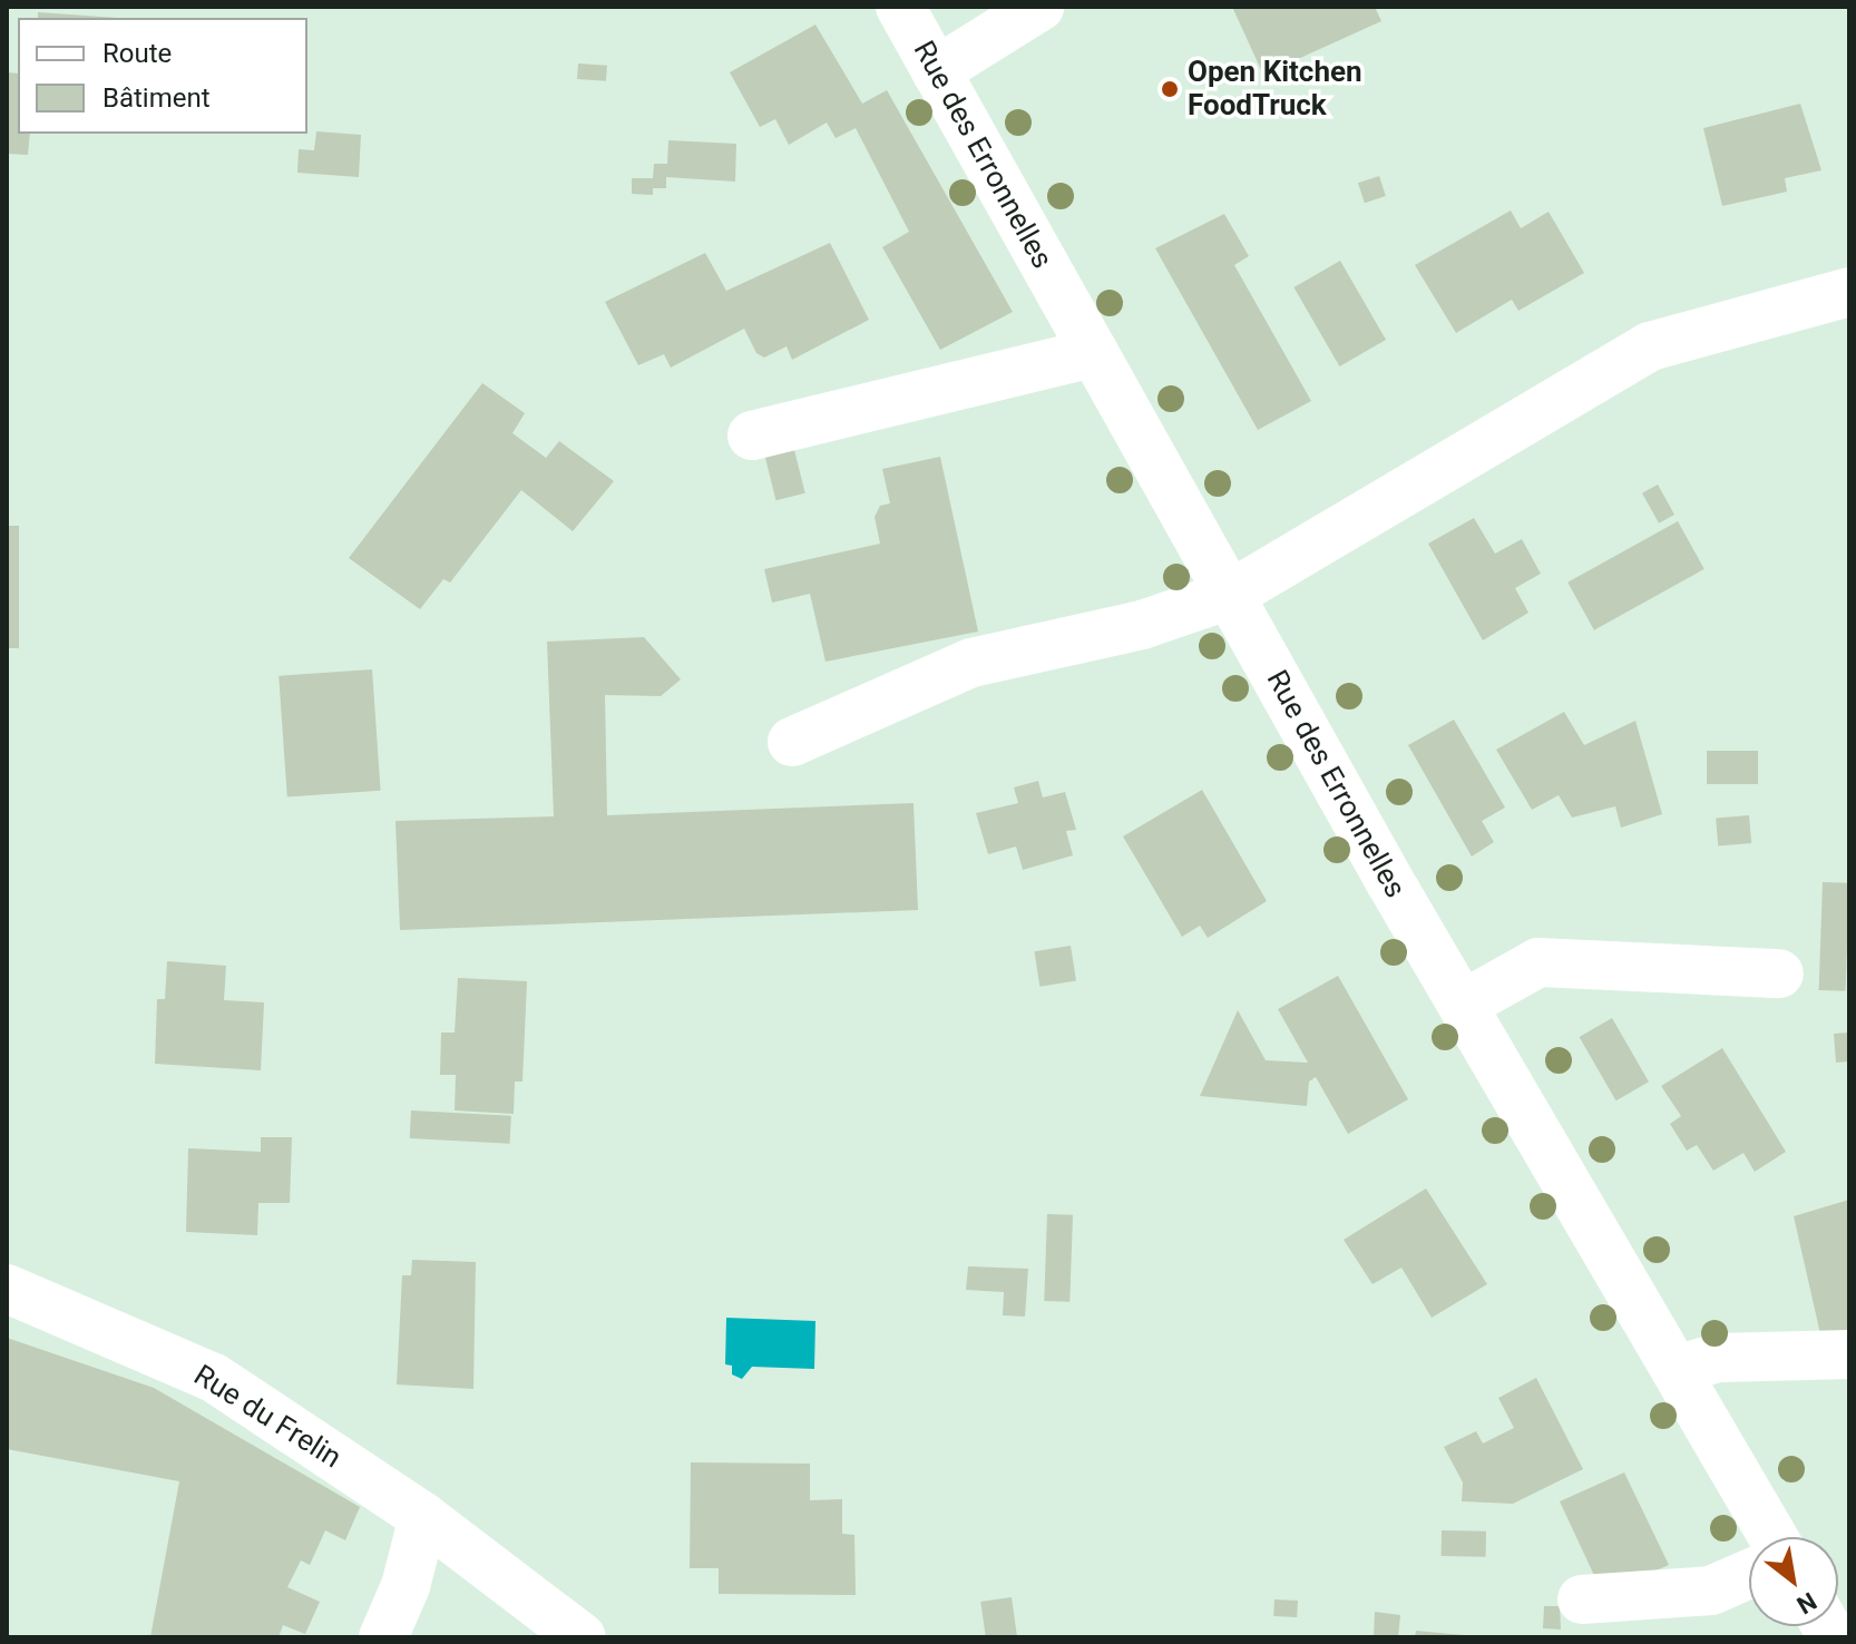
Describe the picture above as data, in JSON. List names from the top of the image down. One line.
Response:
{"streets":{"street":["Rue des Erronnelles","Rue du Frelin"]},"places":["Open Kitchen FoodTruck"],"legend":["Route","Bâtiment"],"north":"bottom right"}
